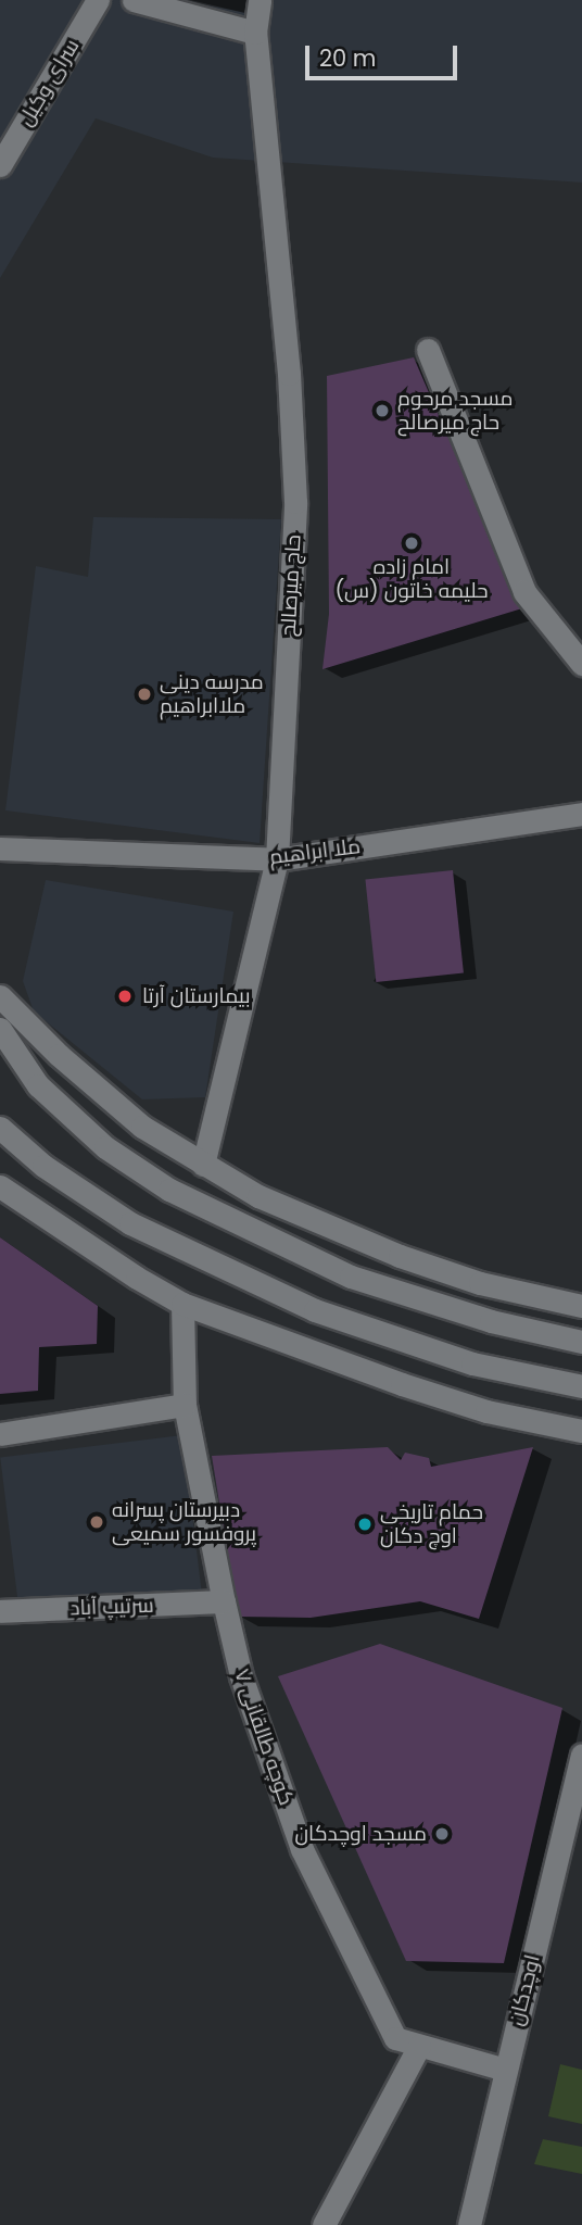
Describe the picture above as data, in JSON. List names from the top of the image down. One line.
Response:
{"streets":{"street":["سرای وکیل","حاج میرصالح","ملا ابراهیم","سرتیپ آباد","کوچه طالقانی ۷","اوچدکان"]},"crossings":[["حاج میرصالح","ملا ابراهیم"],["سرتیپ آباد","کوچه طالقانی ۷"],["کوچه طالقانی ۷","اوچدکان"]],"places":["مسجد مرحوم حاج میرصالح","امام زاده حلیمه خاتون (س)","مدرسه دینی ملاابراهیم","بیمارستان آرتا","دبیرستان پسرانه پروفسور سمیعی","حمام تاریخی اوچ دکان","مسجد اوچدکان"],"scale_bar":"20 m"}
